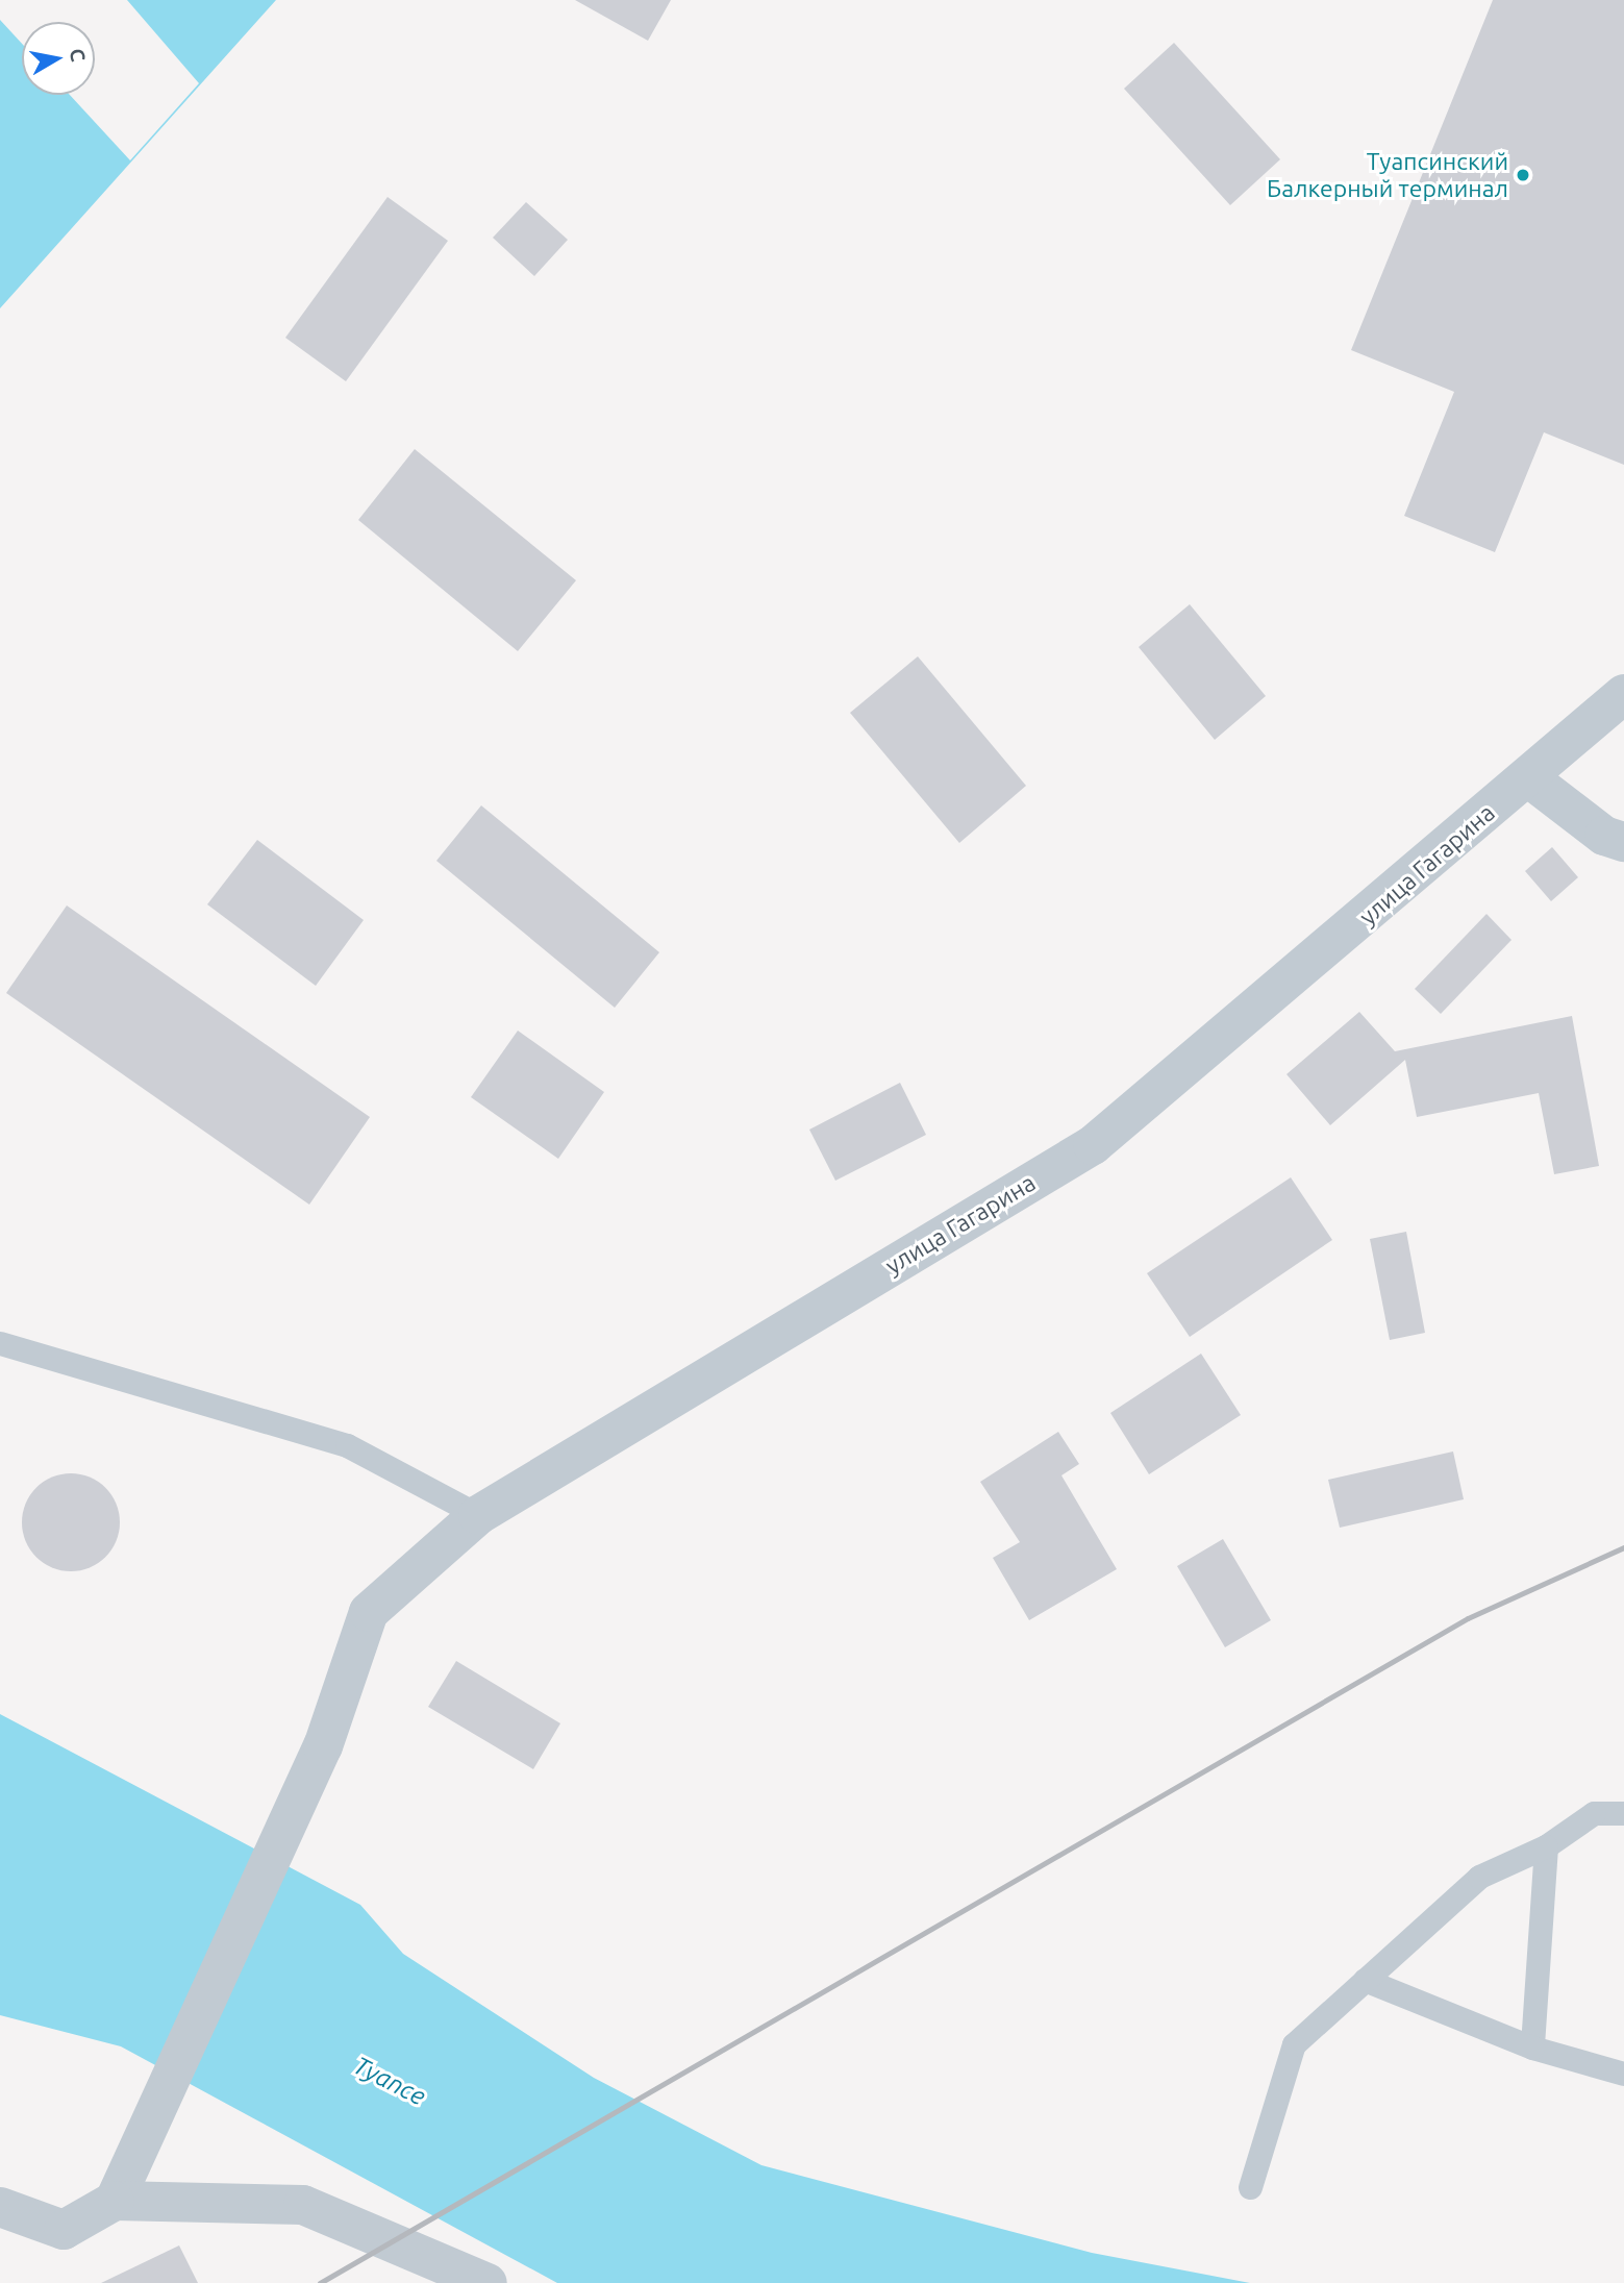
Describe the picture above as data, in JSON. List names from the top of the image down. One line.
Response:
{"streets":{"street":["улица Гагарина"]},"water":["Туапсе"],"places":["Туапсинский Балкерный терминал"],"north":"right"}
